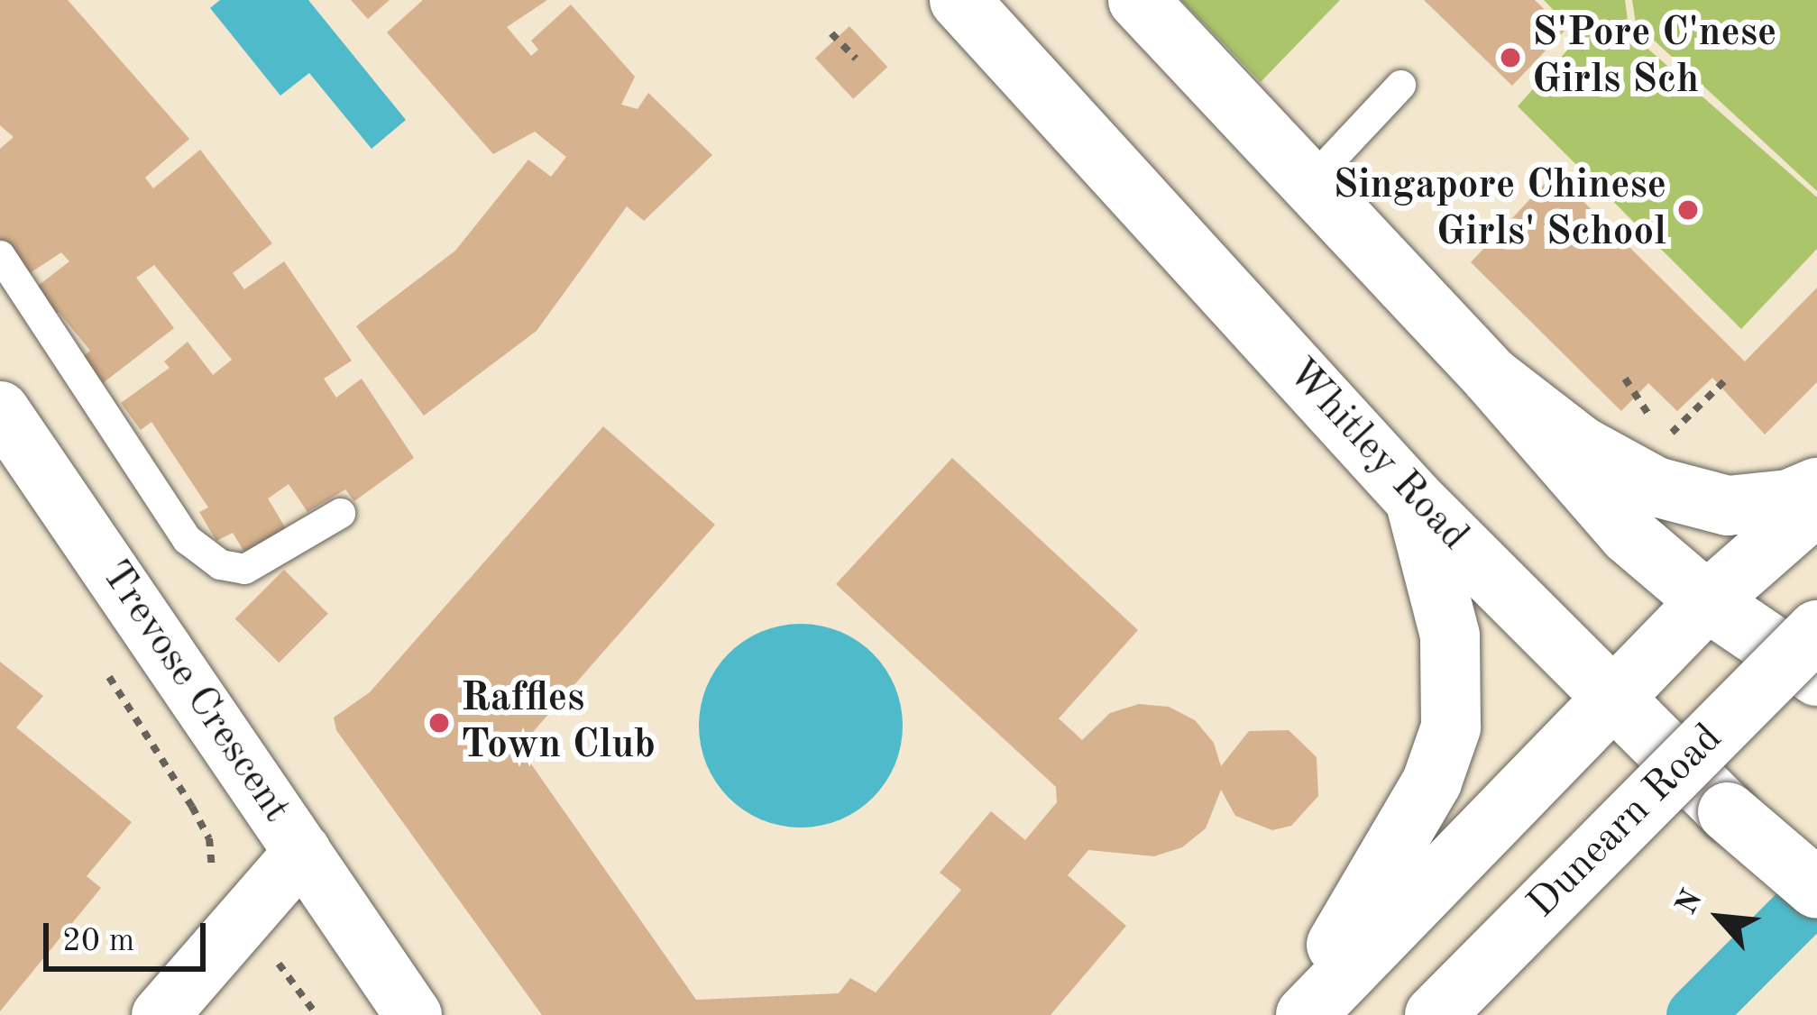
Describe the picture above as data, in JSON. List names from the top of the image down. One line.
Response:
{"streets":{"main road":["Whitley Road","Dunearn Road"],"street":["Trevose Crescent"]},"places":["S'Pore C'nese Girls Sch","Singapore Chinese Girls' School","Raffles Town Club"],"scale_bar":"20 m","north":"top left"}
